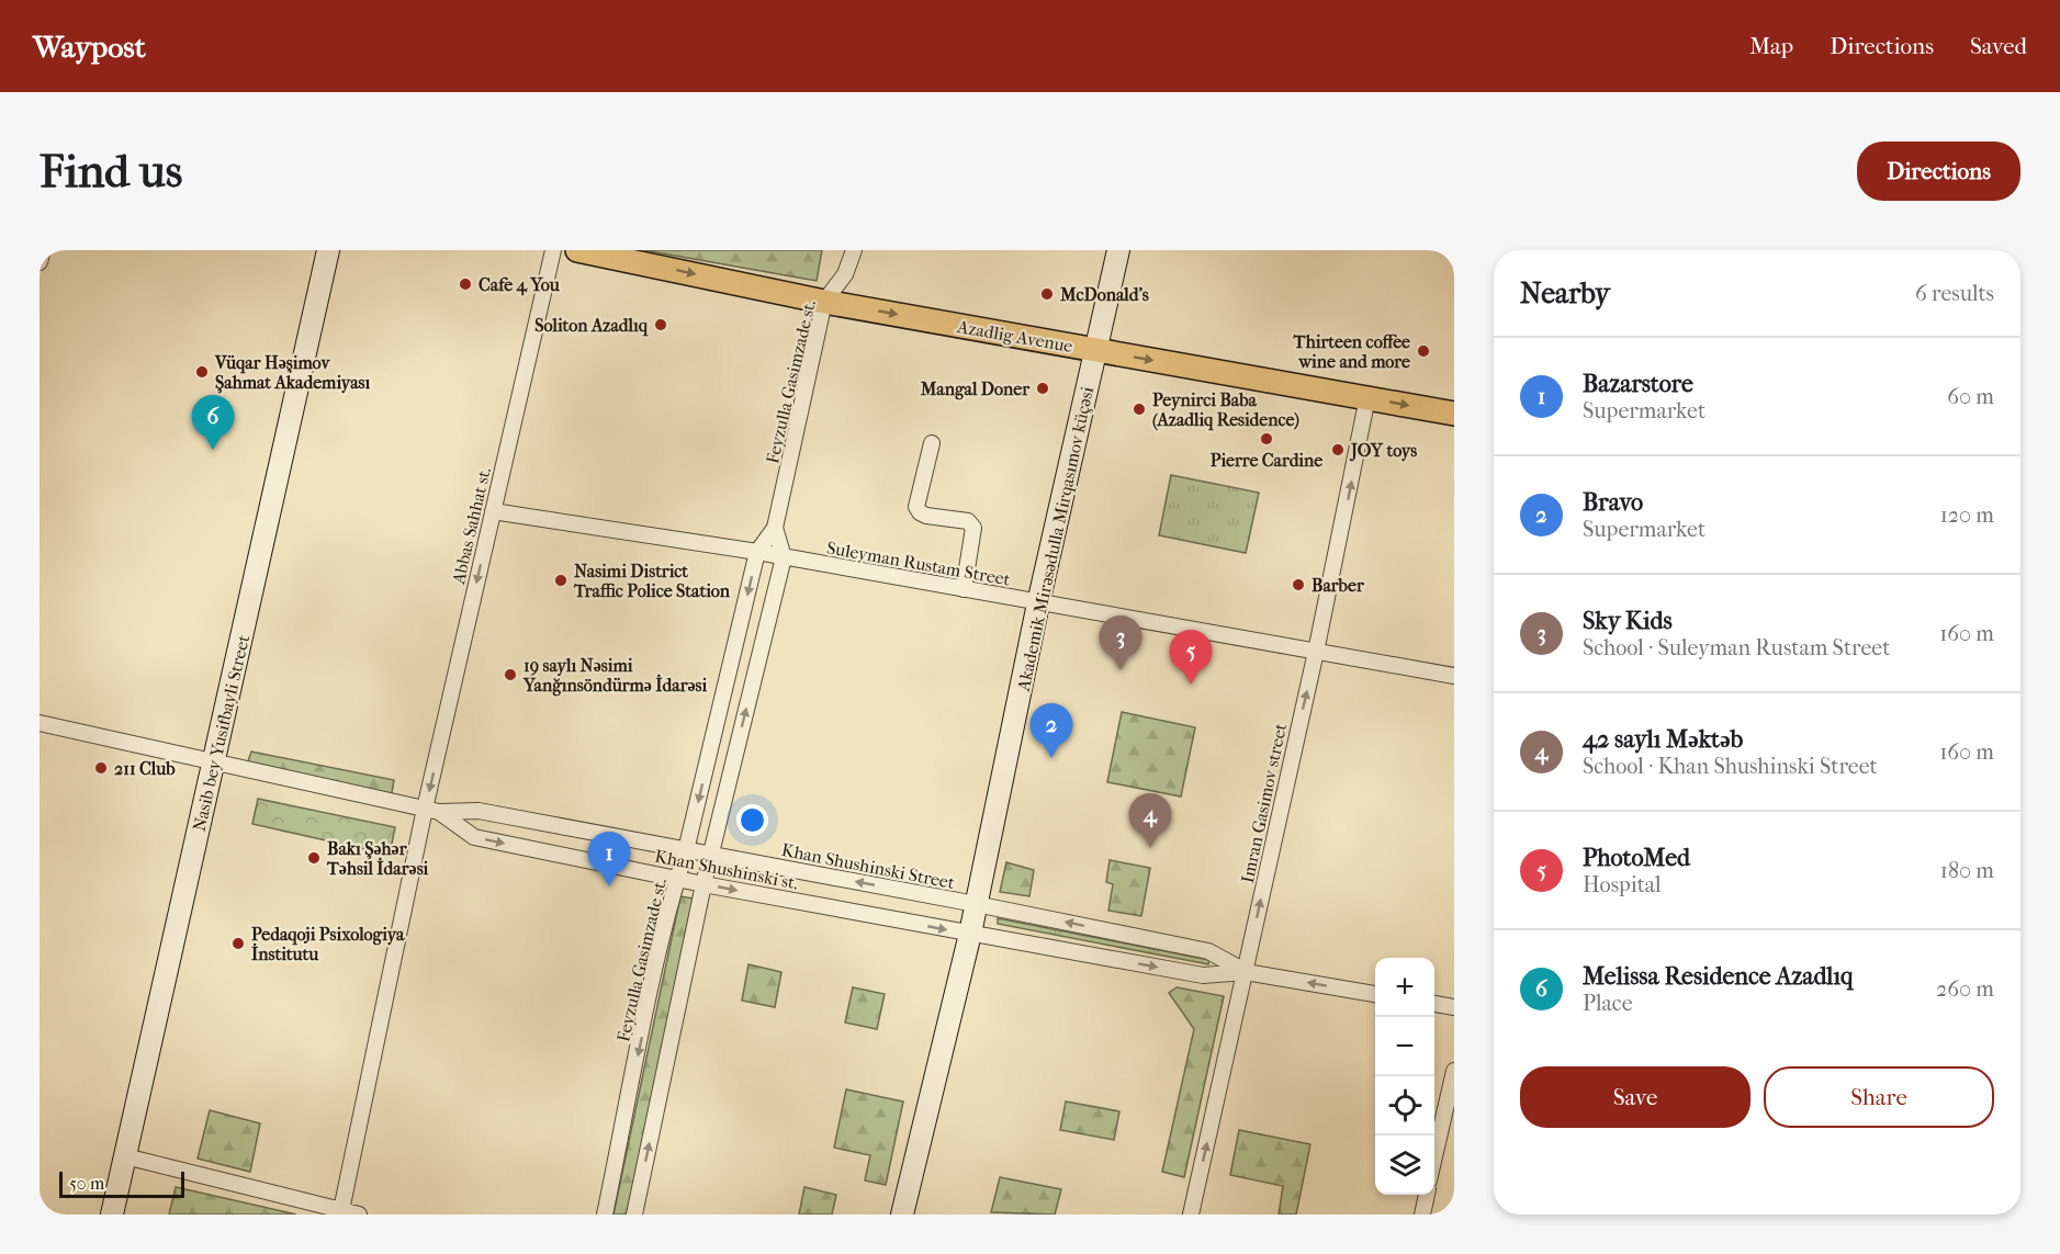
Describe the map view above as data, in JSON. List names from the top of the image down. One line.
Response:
{"streets":{"main road":["Azadlig Avenue"],"street":["Feyzulla Gasimzade st.","Abbas Sahhat st.","Akademik Mirəsədulla Mirqasımov küçəsi","Suleyman Rustam Street","Nasib bey Yusifbayli Street","Imran Gasimov street","Khan Shushinski Street","Khan Shushinski st."]},"crossings":[["Azadlig Avenue","Feyzulla Gasimzade st."],["Azadlig Avenue","Akademik Mirəsədulla Mirqasımov küçəsi"],["Azadlig Avenue","Imran Gasimov street"],["Feyzulla Gasimzade st.","Suleyman Rustam Street"],["Feyzulla Gasimzade st.","Khan Shushinski Street"],["Feyzulla Gasimzade st.","Khan Shushinski st."],["Abbas Sahhat st.","Suleyman Rustam Street"],["Abbas Sahhat st.","Khan Shushinski Street"],["Abbas Sahhat st.","Khan Shushinski st."],["Akademik Mirəsədulla Mirqasımov küçəsi","Suleyman Rustam Street"],["Akademik Mirəsədulla Mirqasımov küçəsi","Khan Shushinski Street"],["Akademik Mirəsədulla Mirqasımov küçəsi","Khan Shushinski st."],["Suleyman Rustam Street","Imran Gasimov street"],["Nasib bey Yusifbayli Street","Khan Shushinski st."],["Imran Gasimov street","Khan Shushinski Street"],["Imran Gasimov street","Khan Shushinski st."],["Khan Shushinski Street","Khan Shushinski st."]],"one_way":["Azadlig Avenue","Imran Gasimov street","Khan Shushinski Street"],"places":["Cafe 4 You","McDonald's","Soliton Azadlıq","Thirteen coffee wine and more","Vüqar Həşimov Şahmat Akademiyası","Mangal Doner","Peynirci Baba (Azadliq Residence)","Pierre Cardine","JOY toys","Nasimi District Traffic Police Station","Barber","19 saylı Nəsimi Yanğınsöndürmə İdarəsi","211 Club","Bakı Şəhər Təhsil İdarəsi","Pedaqoji Psixologiya İnstitutu"],"scale_bar":"50 m","page":{"header":"Waypost","nav":["Map","Directions","Saved"],"buttons":["Directions",["Save","Share"]],"title":"Find us","heading":["Nearby","6 results"],"list":[{"mark":"1","name":"Bazarstore","note":"Supermarket","value":"60 m"},{"mark":"2","name":"Bravo","note":"Supermarket","value":"120 m"},{"mark":"3","name":"Sky Kids","note":"School · Suleyman Rustam Street","value":"160 m"},{"mark":"4","name":"42 saylı Məktəb","note":"School · Khan Shushinski Street","value":"160 m"},{"mark":"5","name":"PhotoMed","note":"Hospital","value":"180 m"},{"mark":"6","name":"Melissa Residence Azadlıq","note":"Place","value":"260 m"}],"pins":["6","3","5","2","4","1"],"map_buttons":["+","−"],"scale":"50 m"}}
